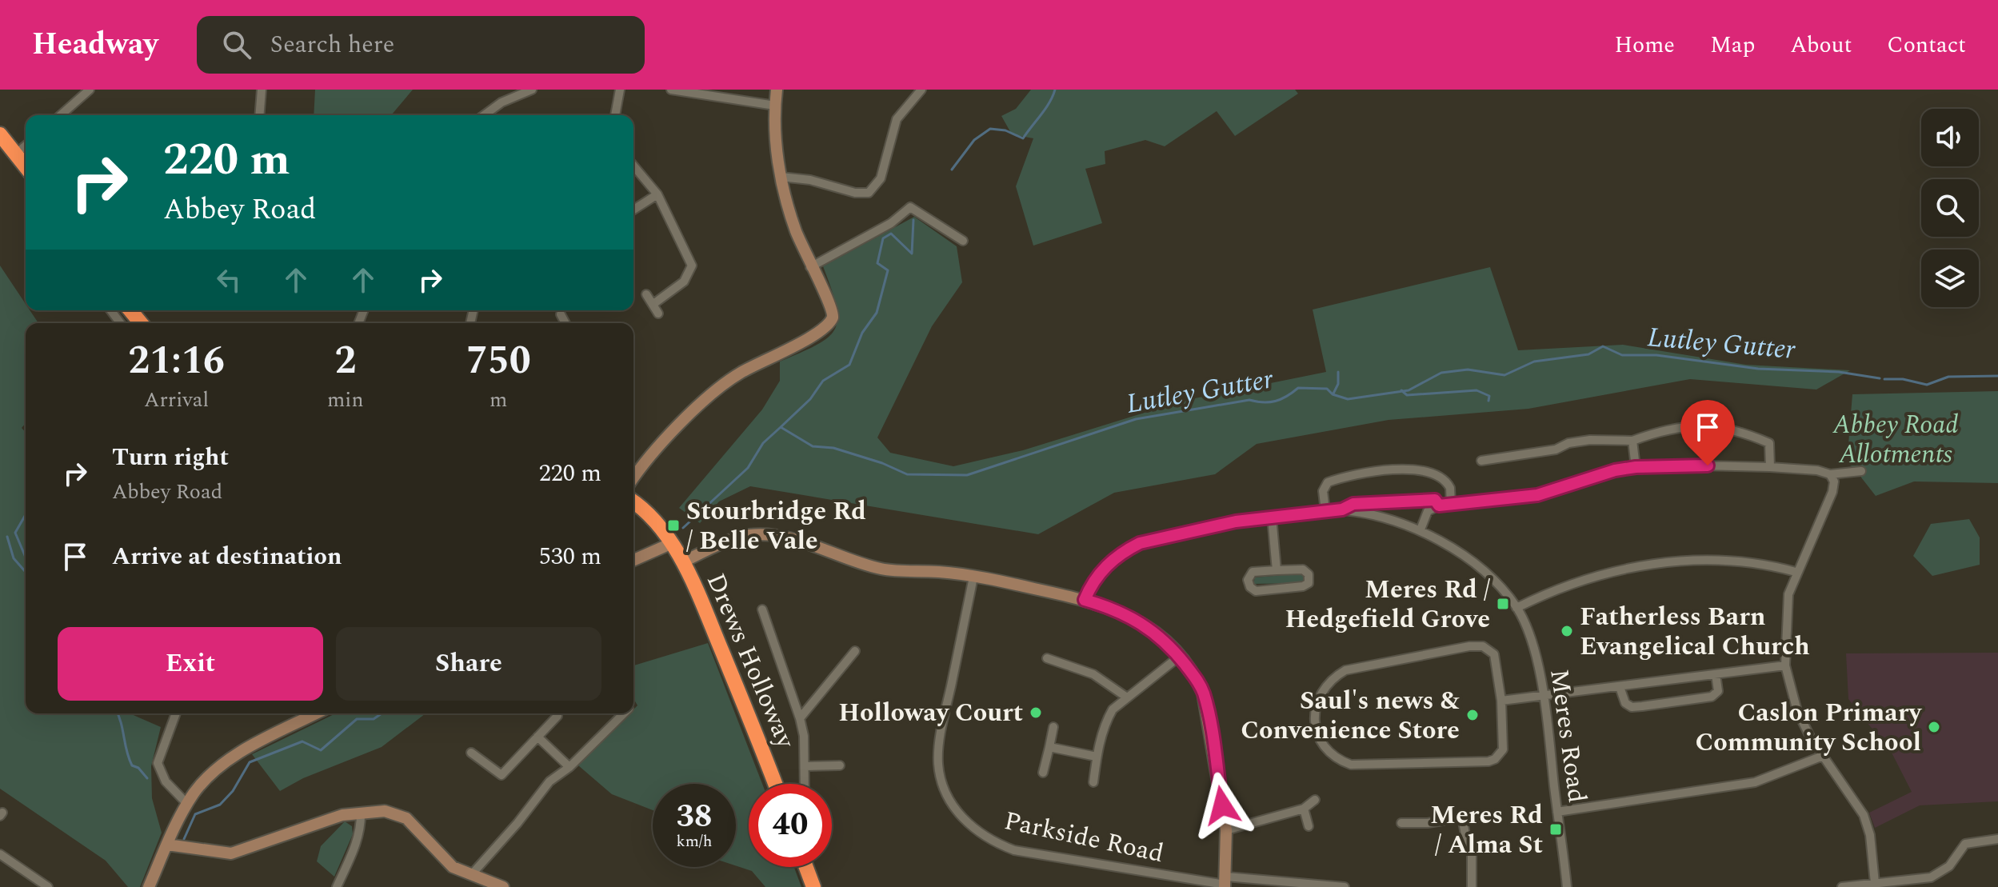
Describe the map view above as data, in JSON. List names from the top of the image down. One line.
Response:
{"streets":{"highway":["Drews Holloway"],"street":["Meres Road","Parkside Road"]},"water":["Lutley Gutter"],"parks":["Abbey Road Allotments"],"places":{"transit":["Stourbridge Rd / Belle Vale","Meres Rd / Hedgefield Grove","Meres Rd / Alma St"],"other":["Fatherless Barn Evangelical Church","Holloway Court","Saul's news & Convenience Store","Caslon Primary Community School"]},"page":{"header":"Headway","search":"Search here","nav":["Home","Map","About","Contact"],"turn":["220 m","Abbey Road"],"eta":["21:16","Arrival","2","min","750","m"],"list":[{"name":"Turn right","note":"Abbey Road","value":"220 m"},{"name":"Arrive at destination","value":"530 m"}],"buttons":["Exit","Share"],"speed":"38 km/h","limit":"40"}}
